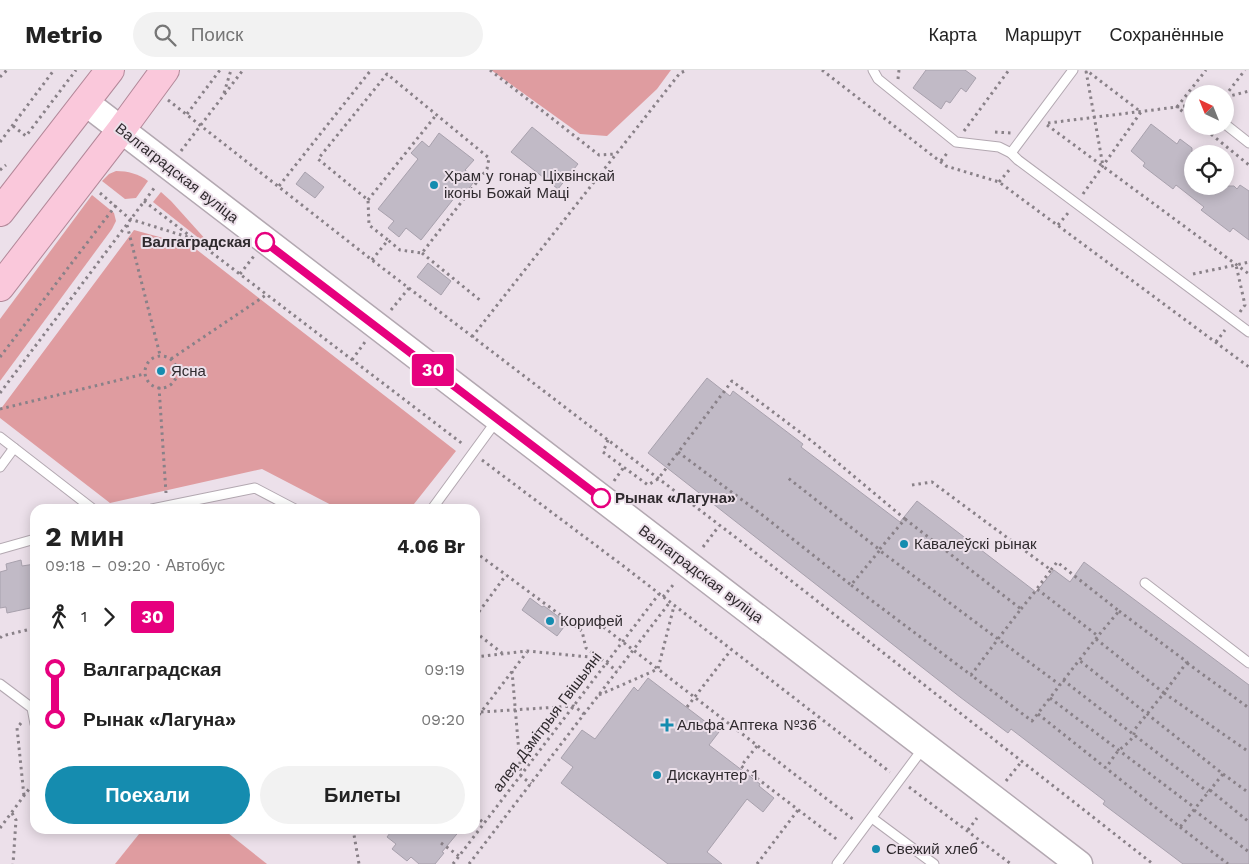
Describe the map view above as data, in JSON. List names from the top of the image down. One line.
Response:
{"streets":{"main road":["Валгаградская вуліца"],"path":["алея Дзмітрыя Гвішыяні"]},"places":{"other":["Храм у гонар Ціхвінскай іконы Божай Маці","Валгаградская","Ясна","Рынак «Лагуна»","Кавалеўскі рынак","Корифей","Дискаунтер 1","Свежий хлеб"],"health":["Альфа Аптека №36"]},"lines":["bus line 30"],"north":"top left","page":{"header":"Metrio","search":"Поиск","nav":["Карта","Маршрут","Сохранённые"],"on_map":"30","heading":["2 мин","09:18 – 09:20 · Автобус","4.06 Br"],"legs":["1","30"],"list":[{"name":"Валгаградская","value":"09:19"},{"name":"Рынак «Лагуна»","value":"09:20"}],"buttons":["Поехали","Билеты"]}}
